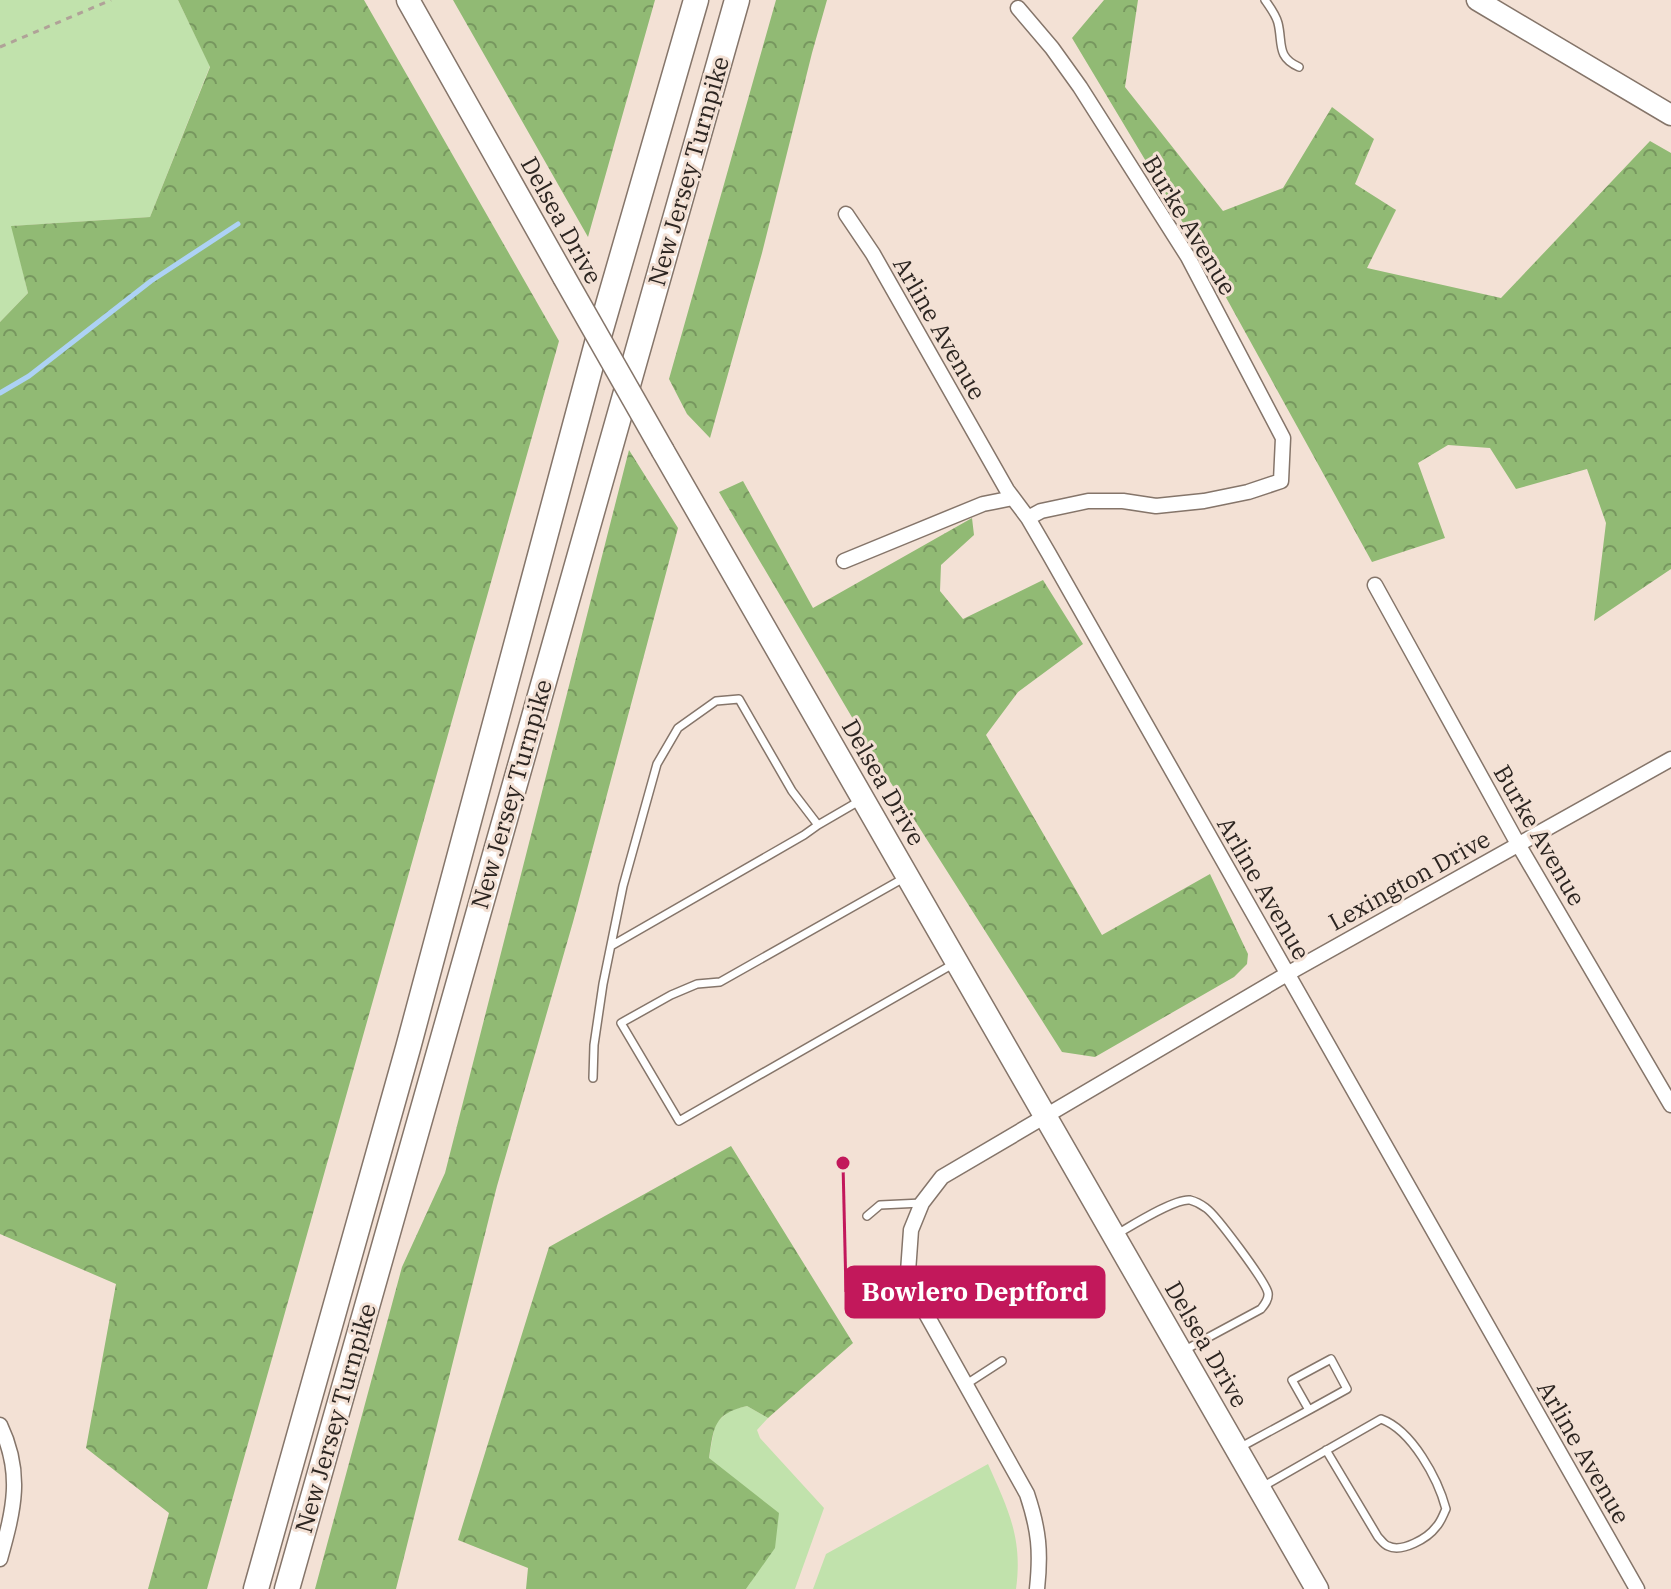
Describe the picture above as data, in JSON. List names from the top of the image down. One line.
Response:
{"streets":{"highway":["New Jersey Turnpike"],"main road":["Delsea Drive"],"street":["Burke Avenue","Arline Avenue","Lexington Drive"]},"crossings":[["Delsea Drive","Lexington Drive"],["Burke Avenue","Arline Avenue"],["Burke Avenue","Lexington Drive"],["Arline Avenue","Lexington Drive"]],"places":["Bowlero Deptford"]}
